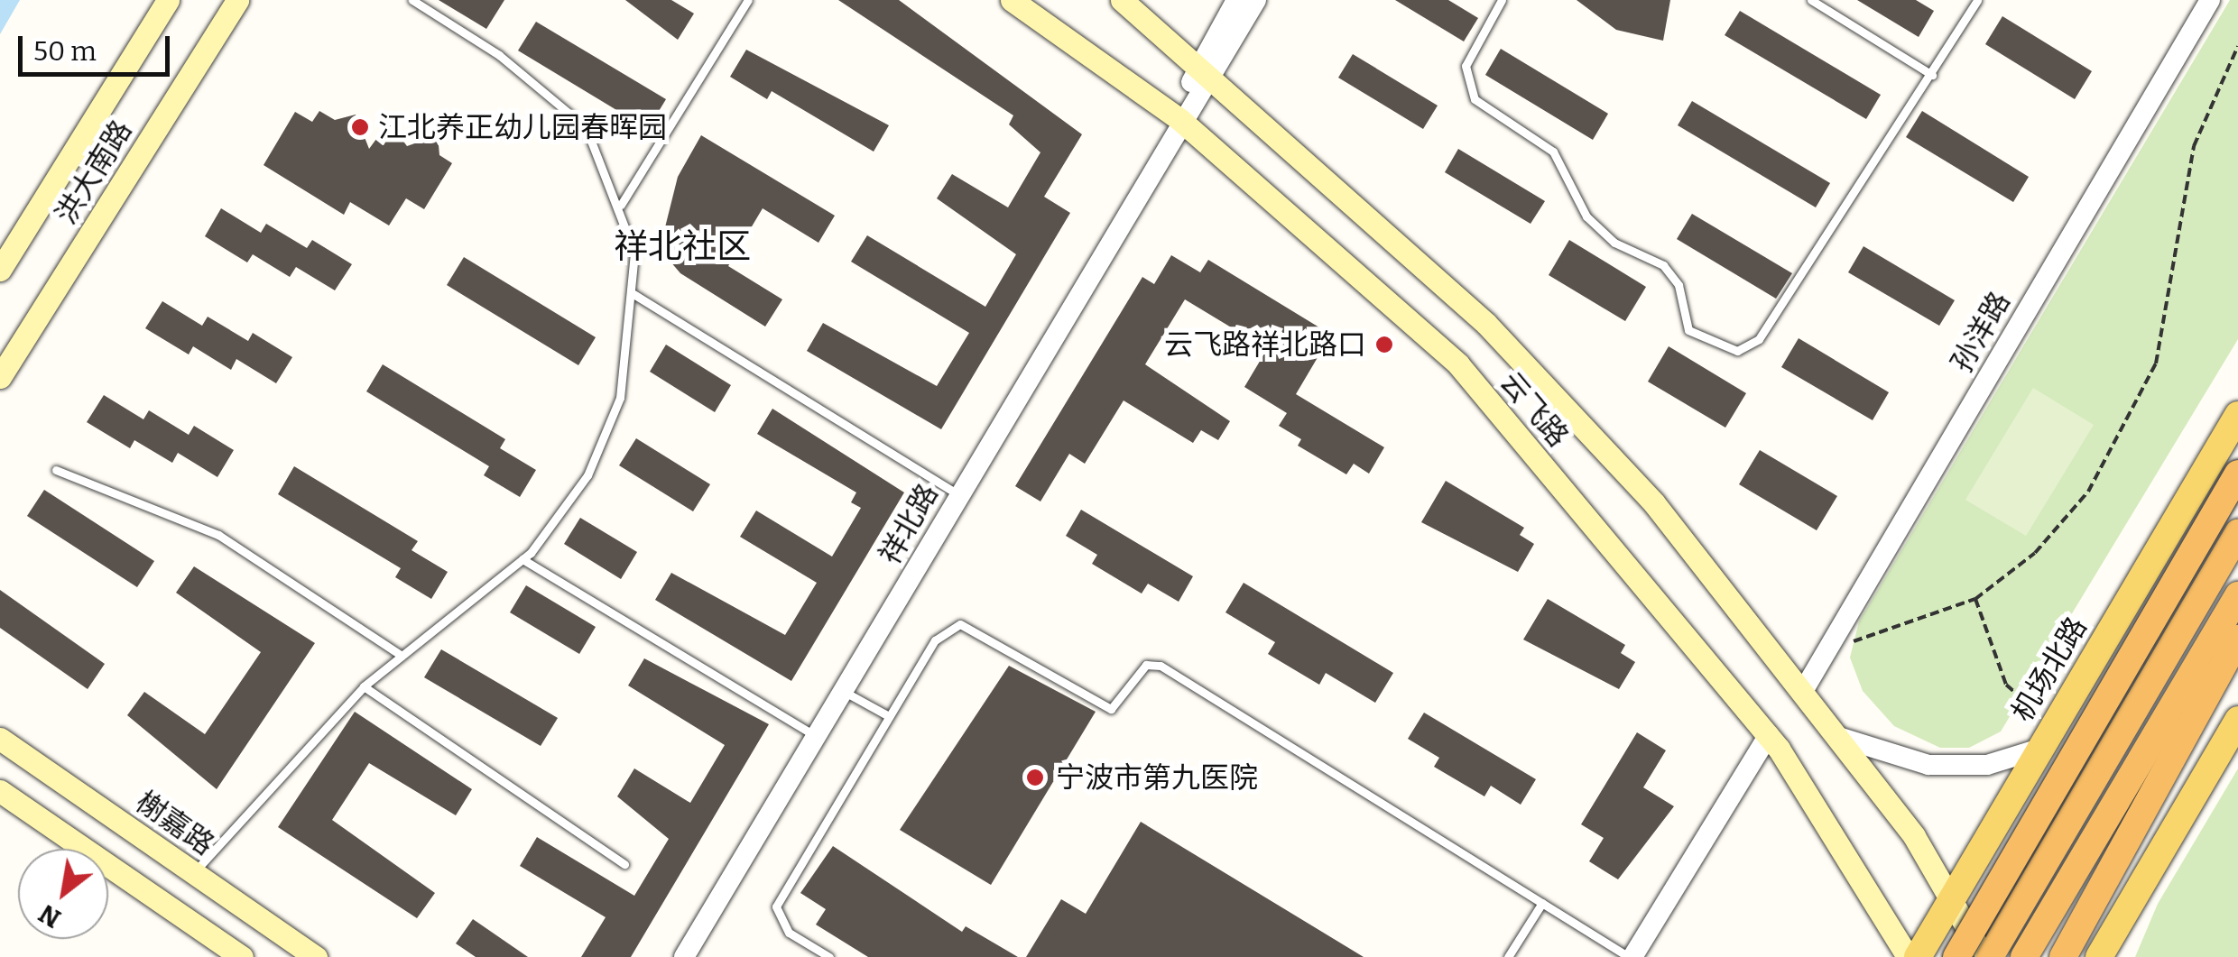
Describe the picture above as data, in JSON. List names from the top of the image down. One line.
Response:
{"streets":{"main road":["洪大南路","云飞路","机场北路","榭嘉路"],"street":["孙洋路","祥北路"]},"crossings":[["孙洋路","云飞路"],["云飞路","祥北路"],["云飞路","机场北路"]],"districts":["祥北社区"],"places":["江北养正幼儿园春晖园","云飞路祥北路口","宁波市第九医院"],"scale_bar":"50 m","north":"bottom left"}
